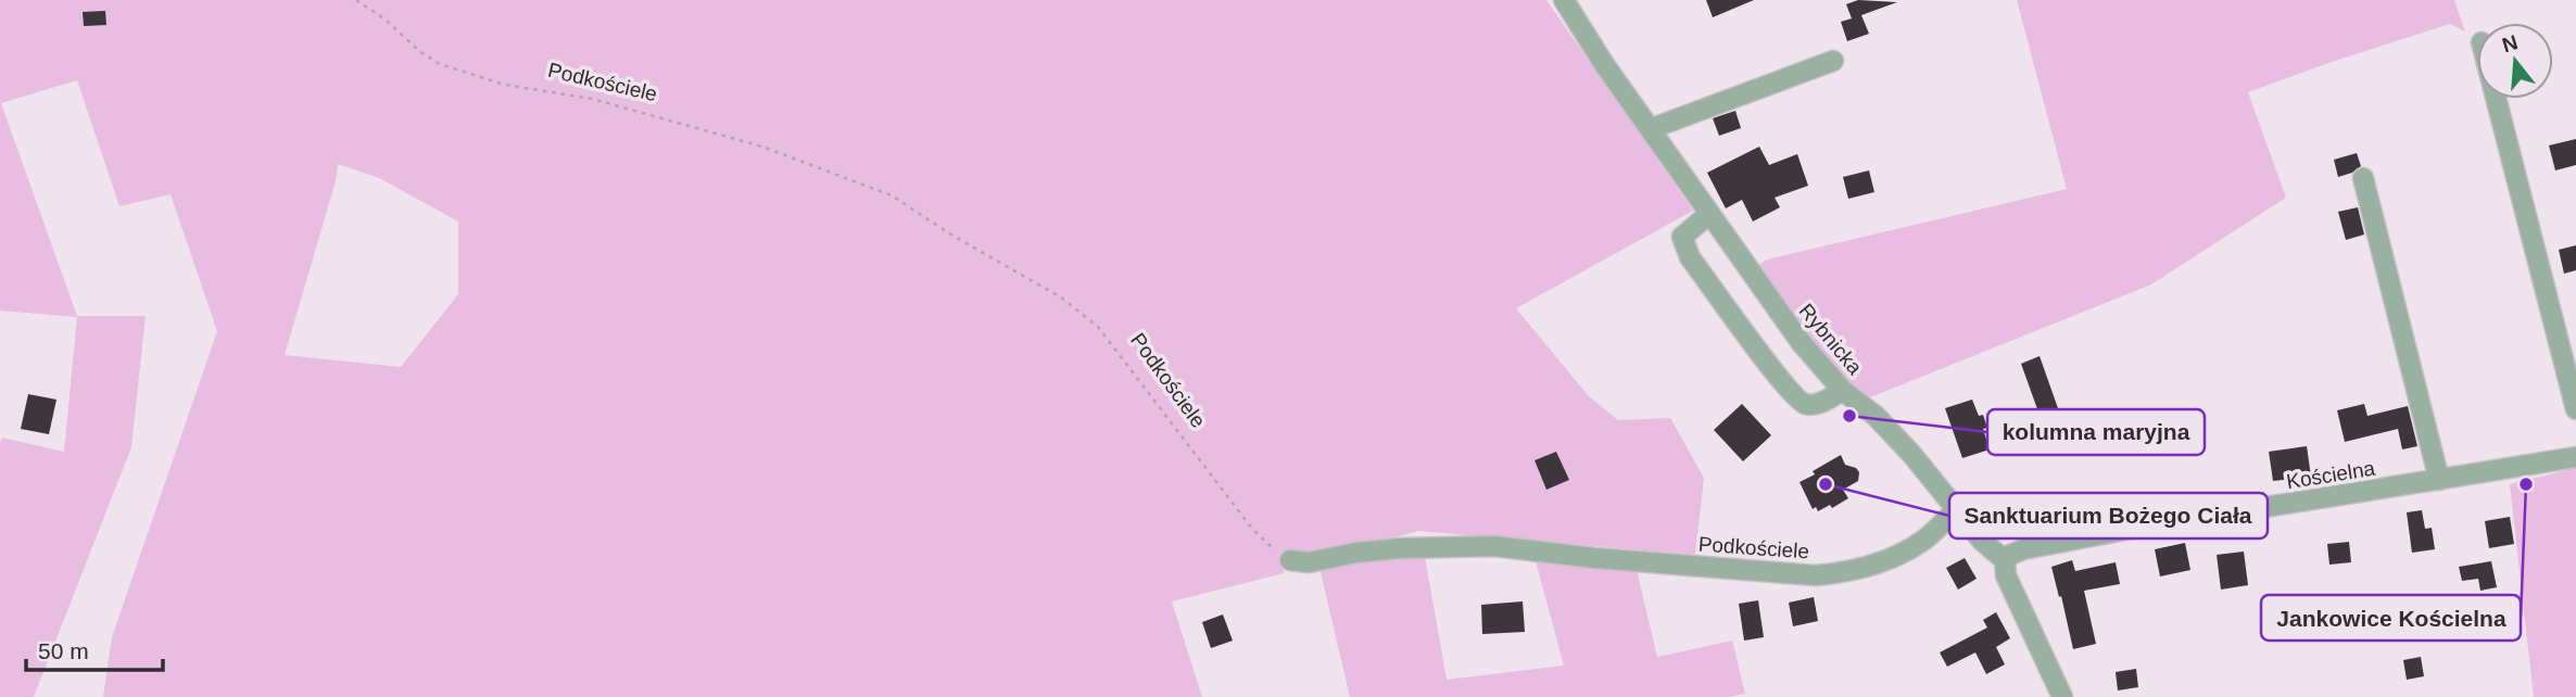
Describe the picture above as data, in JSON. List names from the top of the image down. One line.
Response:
{"streets":{"street":["Podkościele","Rybnicka","Kościelna"]},"crossings":[["Podkościele","Rybnicka"],["Rybnicka","Kościelna"]],"places":["kolumna maryjna","Sanktuarium Bożego Ciała","Jankowice Kościelna"],"scale_bar":"50 m","north":"top"}
